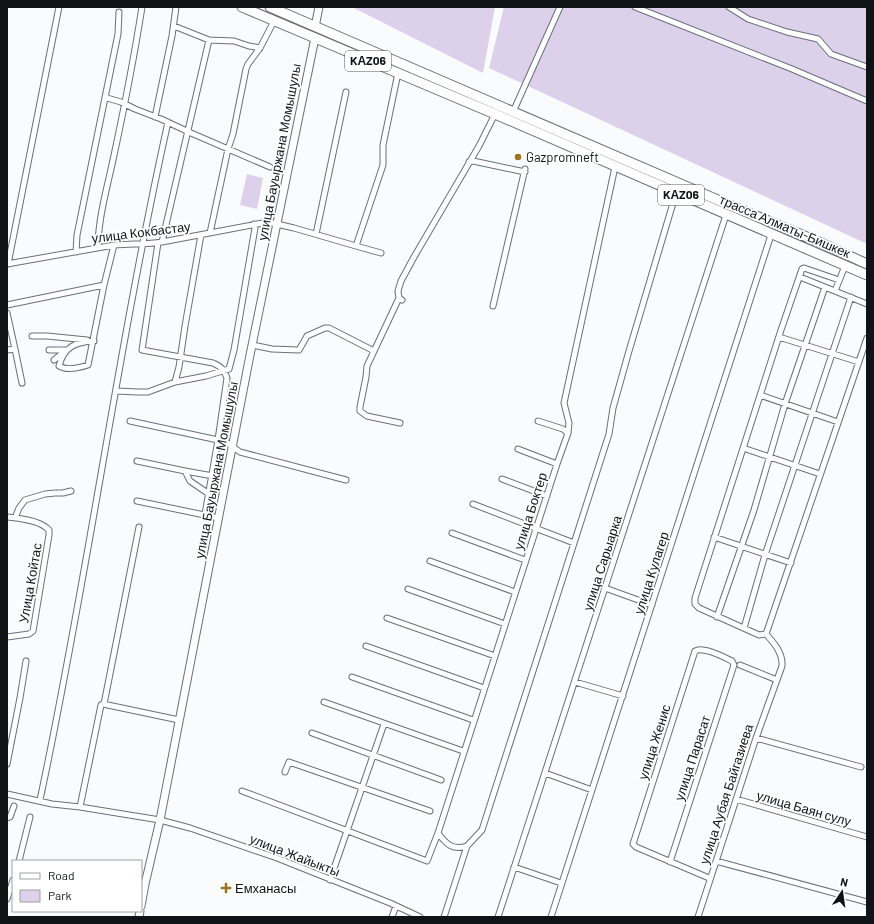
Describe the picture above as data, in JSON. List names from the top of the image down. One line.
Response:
{"streets":{"highway":["KАZ06","трасса Алматы-Бишкек"],"street":["улица Бауыржана Момышулы","улица Кокбастау","улица Боктер","улица Сарыарка","улица Кулагер","Улица Койтас","улица Женис","улица Парасат","улица Аубая Байгазиева","улица Баян сулу","улица Жайыкты"]},"crossings":[["KАZ06","улица Бауыржана Момышулы"],["KАZ06","трасса Алматы-Бишкек"],["улица Бауыржана Момышулы","улица Кокбастау"],["улица Бауыржана Момышулы","улица Жайыкты"],["трасса Алматы-Бишкек","улица Боктер"],["трасса Алматы-Бишкек","улица Сарыарка"],["трасса Алматы-Бишкек","улица Кулагер"],["улица Женис","улица Парасат"],["улица Аубая Байгазиева","улица Баян сулу"]],"places":{"other":["Gazpromneft"],"health":["Емханасы"]},"legend":["Road","Park"],"north":"top"}
